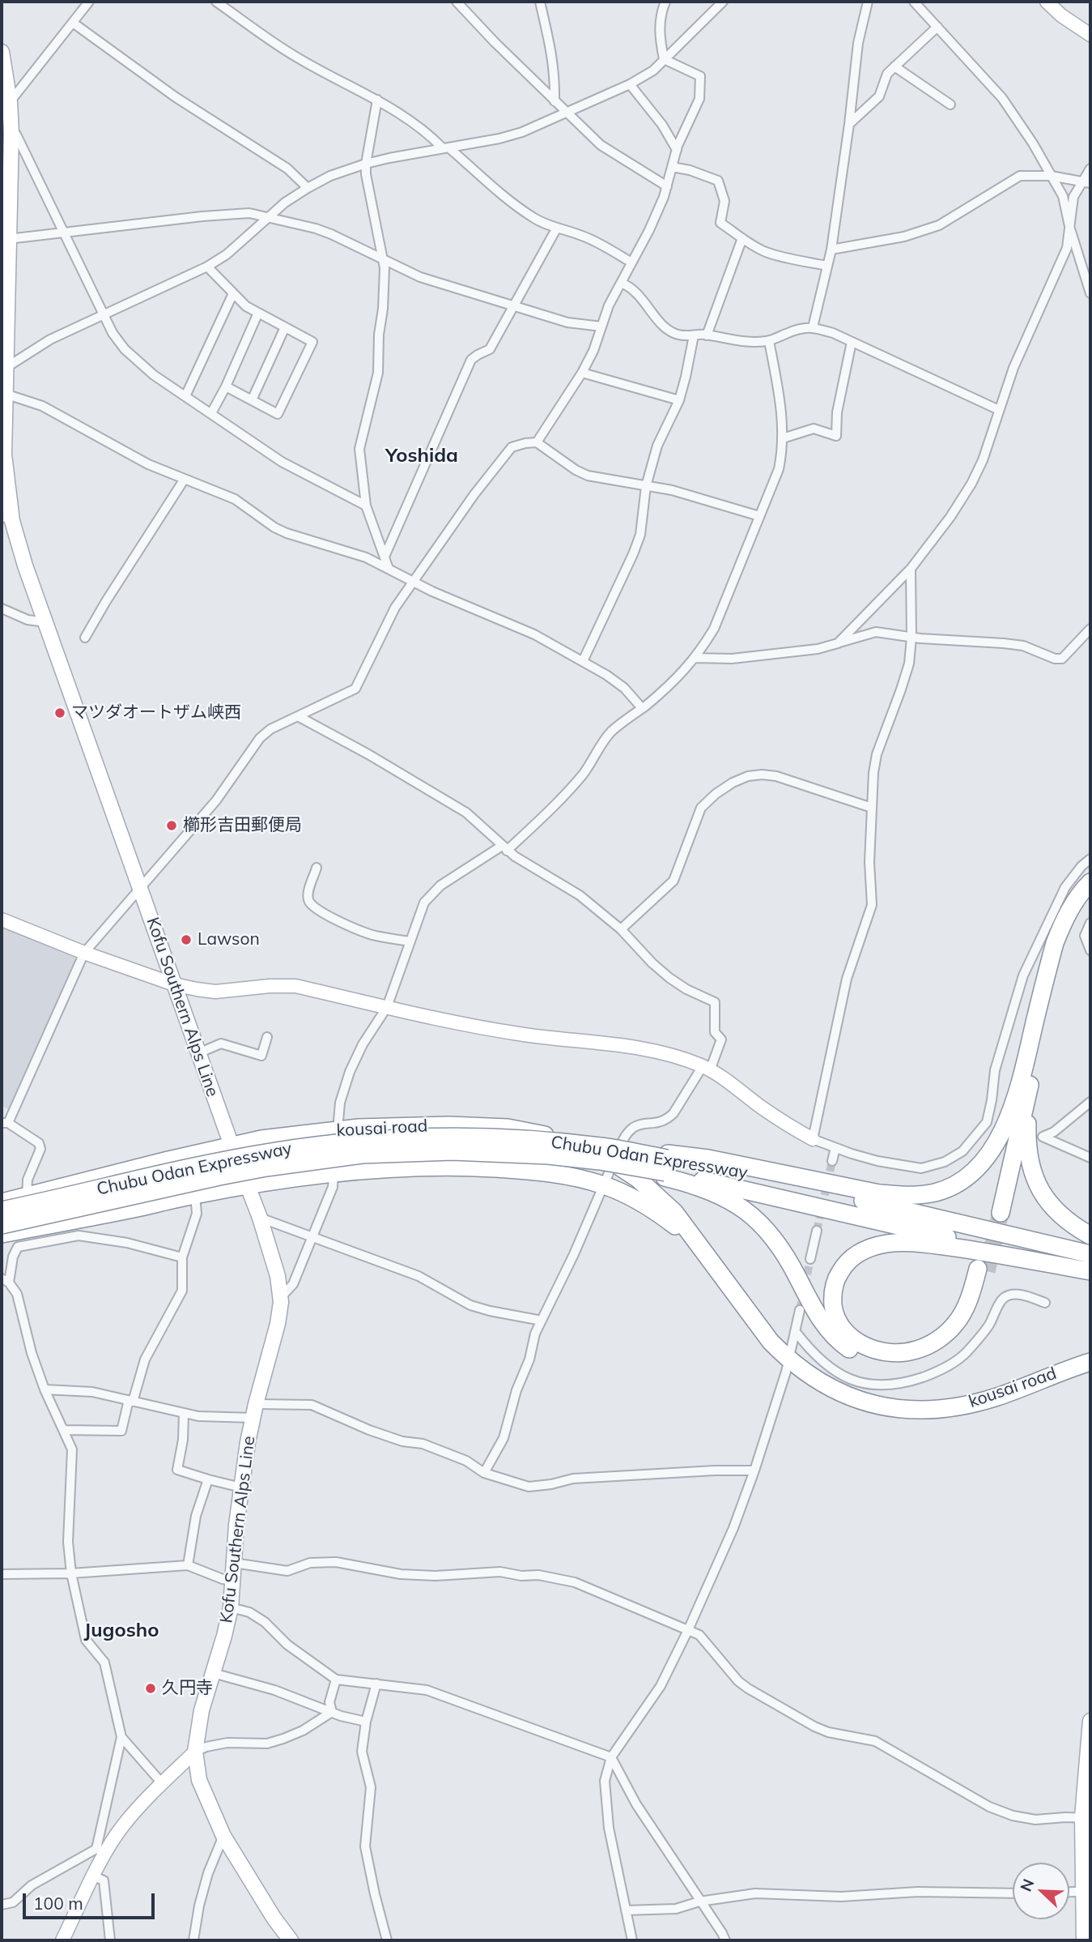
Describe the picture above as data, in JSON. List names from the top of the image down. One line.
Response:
{"streets":{"highway":["kousai road","Chubu Odan Expressway"],"main road":["Kofu Southern Alps Line"]},"crossings":[["Kofu Southern Alps Line","kousai road"]],"districts":["Yoshida","Jugosho"],"places":["マツダオートザム峡西","櫛形吉田郵便局","Lawson","久円寺"],"scale_bar":"100 m","north":"top left"}
